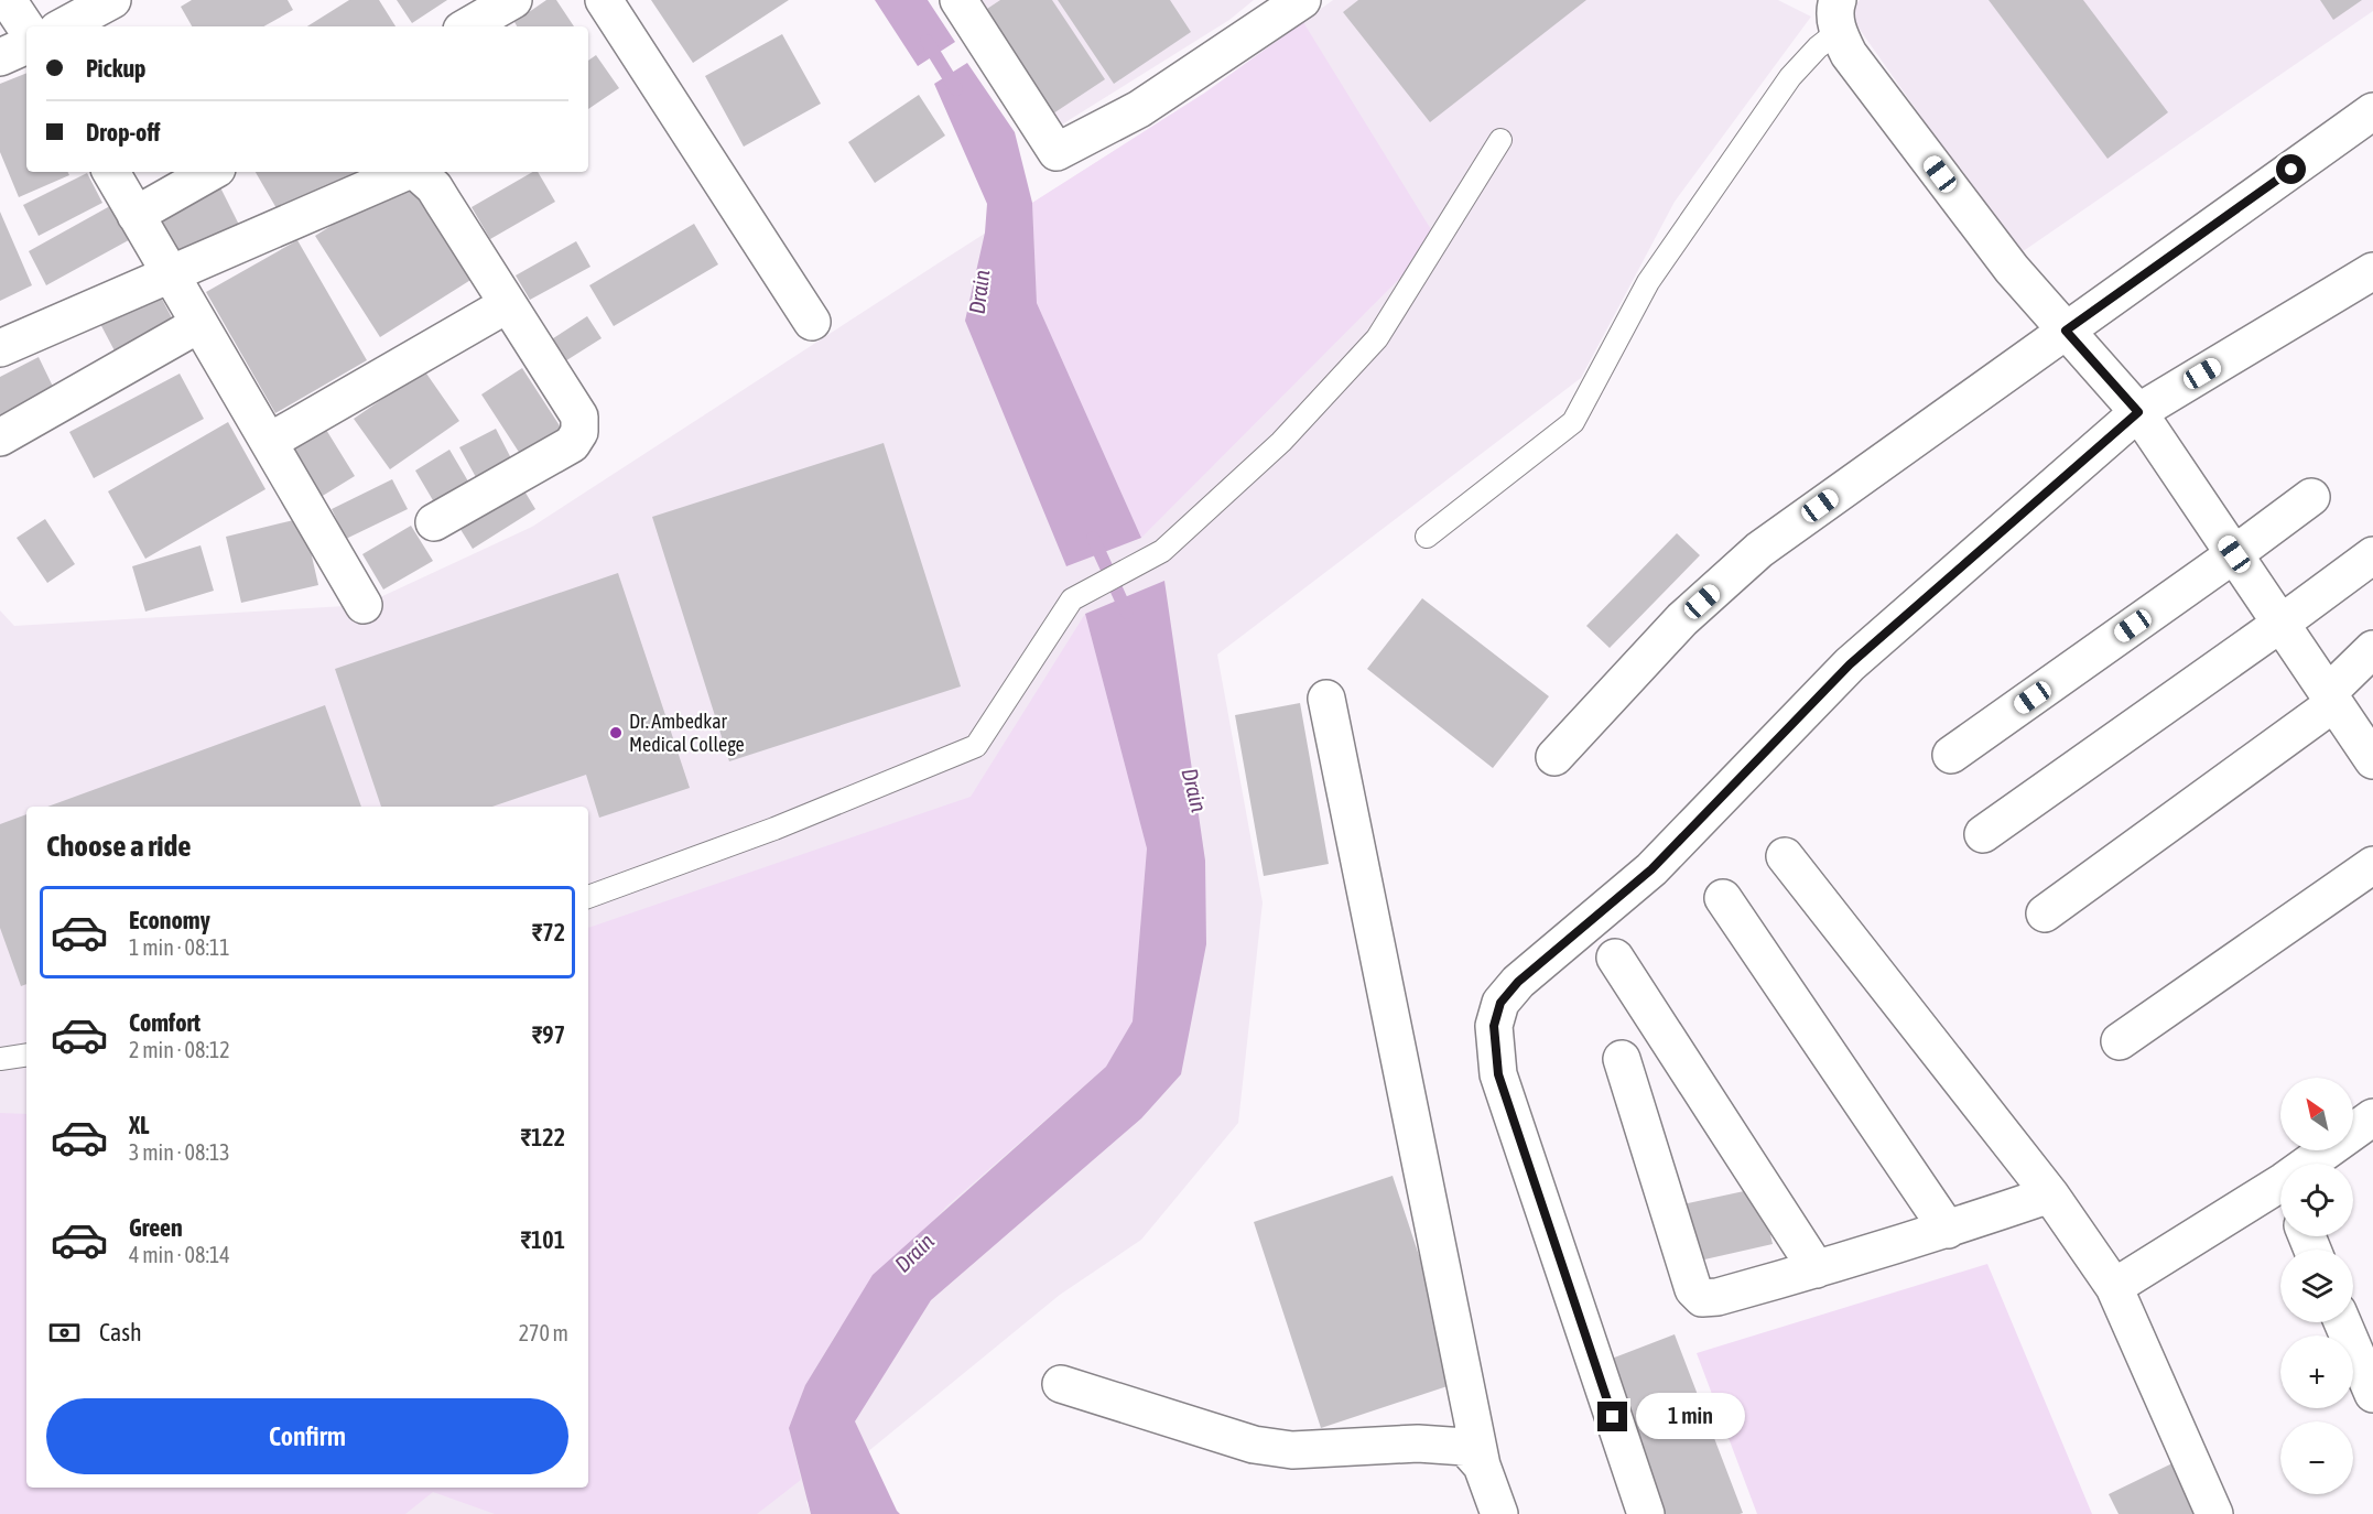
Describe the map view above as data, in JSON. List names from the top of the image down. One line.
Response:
{"water":["Drain"],"places":["Dr. Ambedkar Medical College"],"north":"top left","page":{"banner":["Pickup","Drop-off"],"heading":"Choose a ride","list":[{"name":"Economy","note":"1 min · 08:11","value":"₹72"},{"name":"Comfort","note":"2 min · 08:12","value":"₹97"},{"name":"XL","note":"3 min · 08:13","value":"₹122"},{"name":"Green","note":"4 min · 08:14","value":"₹101"}],"map_buttons":["+","−"],"pay":["Cash","270 m"],"buttons":"Confirm","bubble":"1 min"}}
